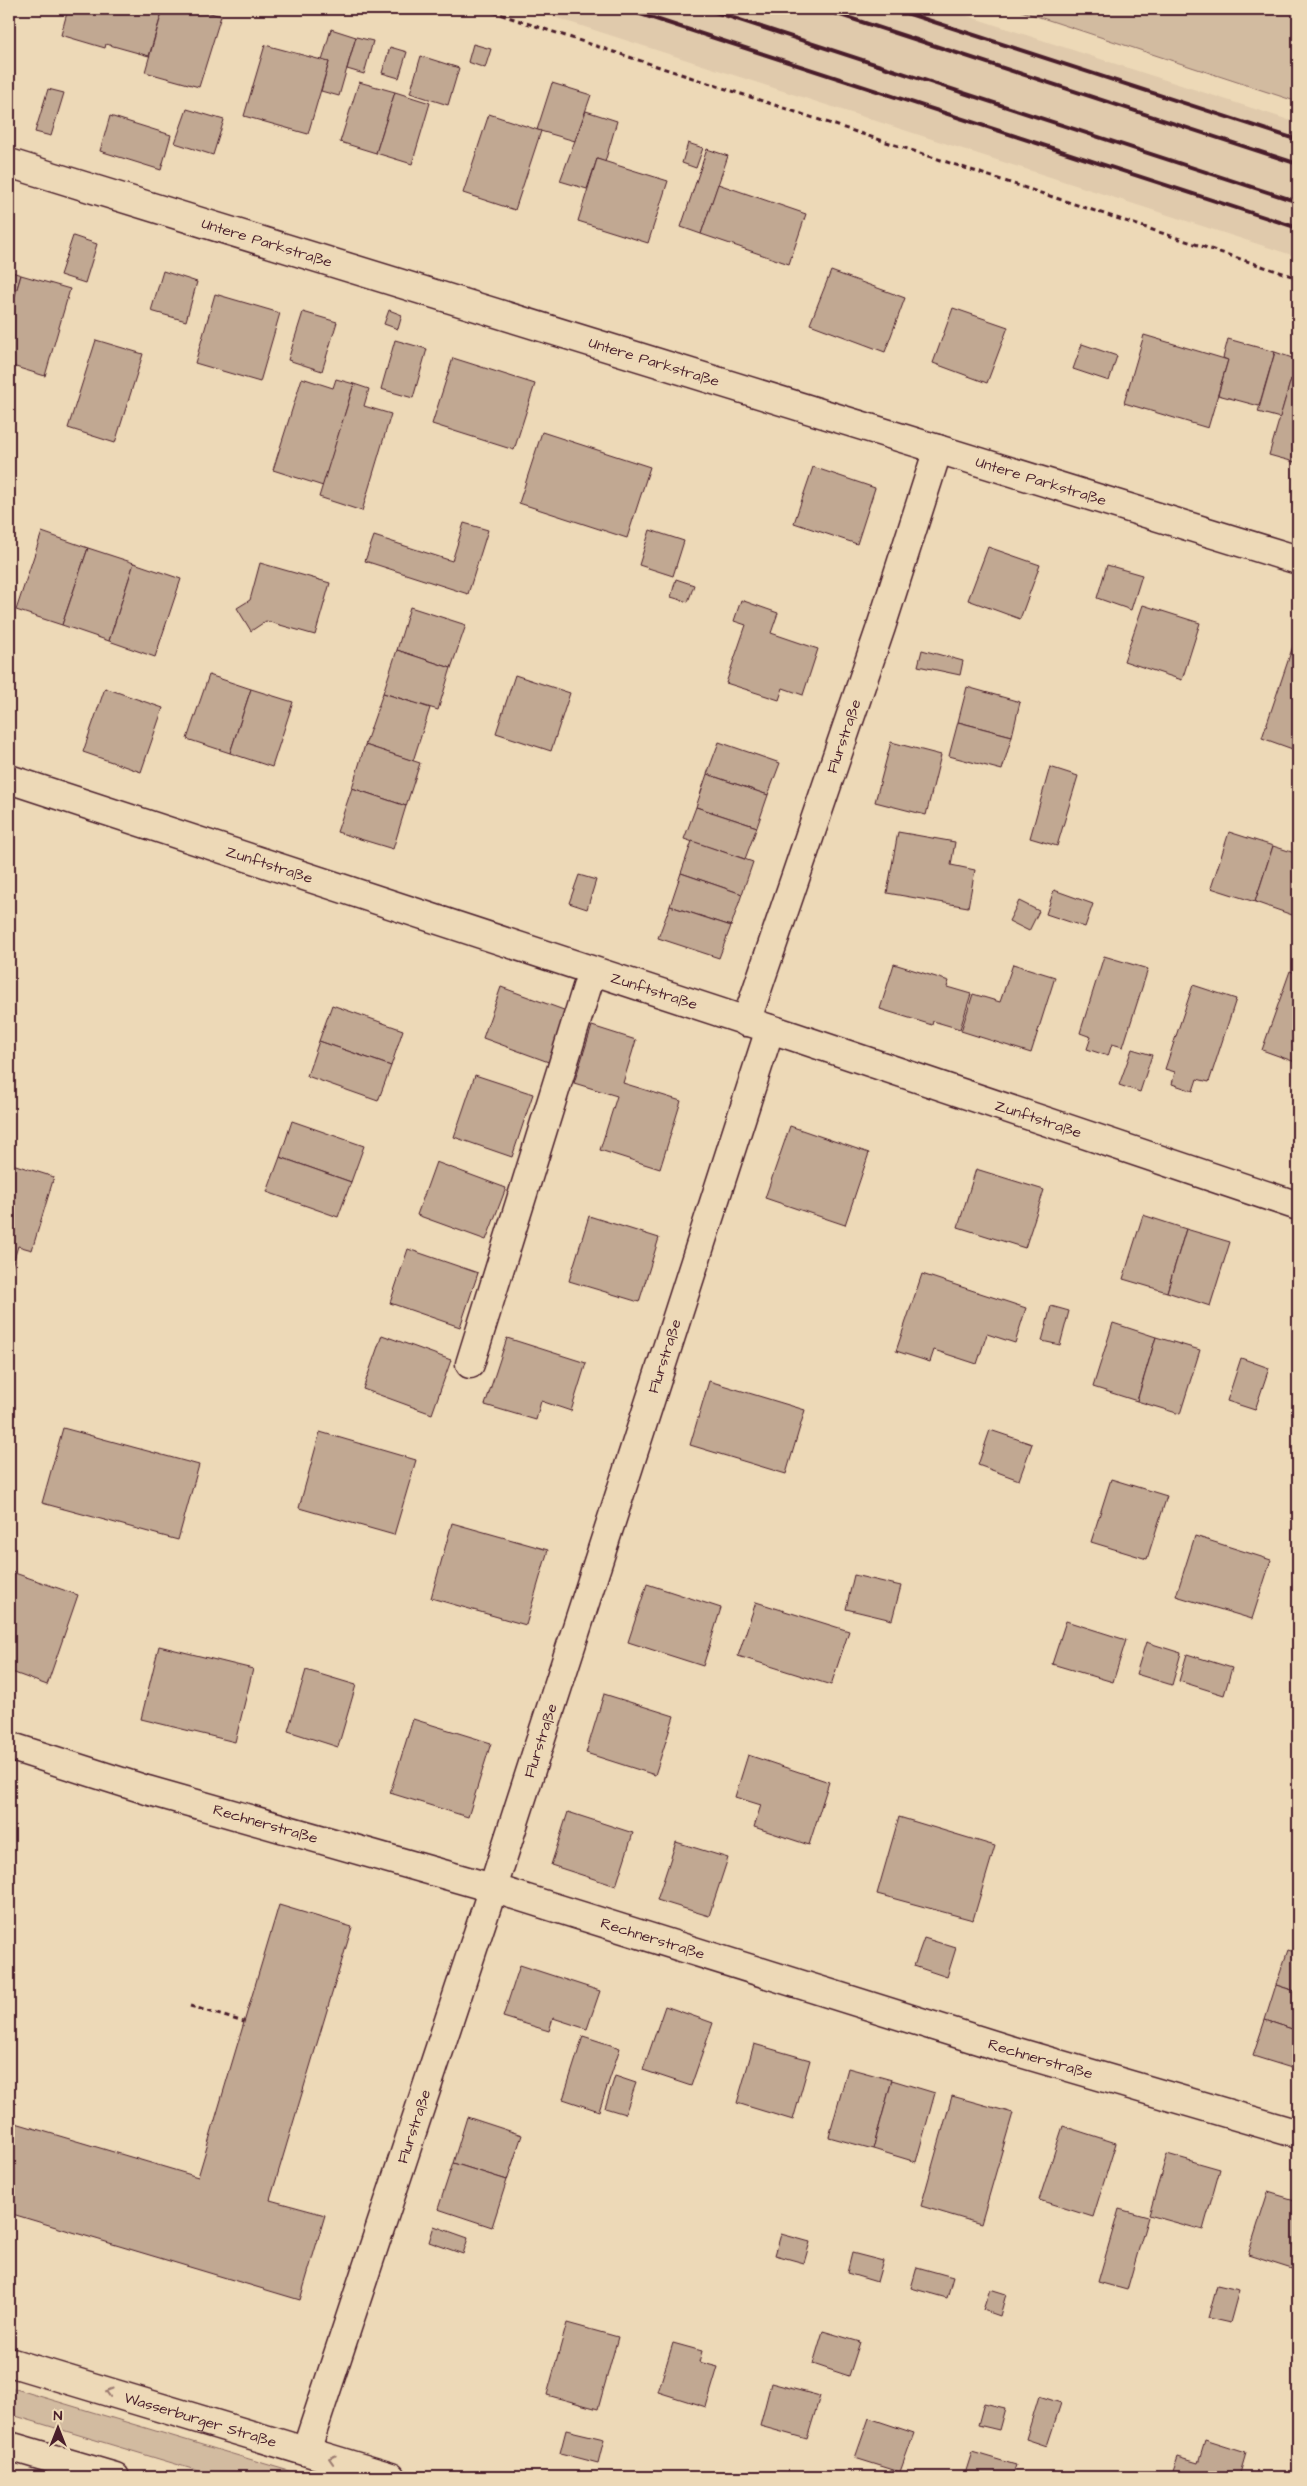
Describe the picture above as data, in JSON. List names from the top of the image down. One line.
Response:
{"streets":{"street":["Untere Parkstraße","Flurstraße","Zunftstraße","Rechnerstraße","Wasserburger Straße"]},"crossings":[["Untere Parkstraße","Flurstraße"],["Flurstraße","Zunftstraße"],["Flurstraße","Rechnerstraße"],["Flurstraße","Wasserburger Straße"]],"one_way":["Wasserburger Straße"],"north":"top"}
